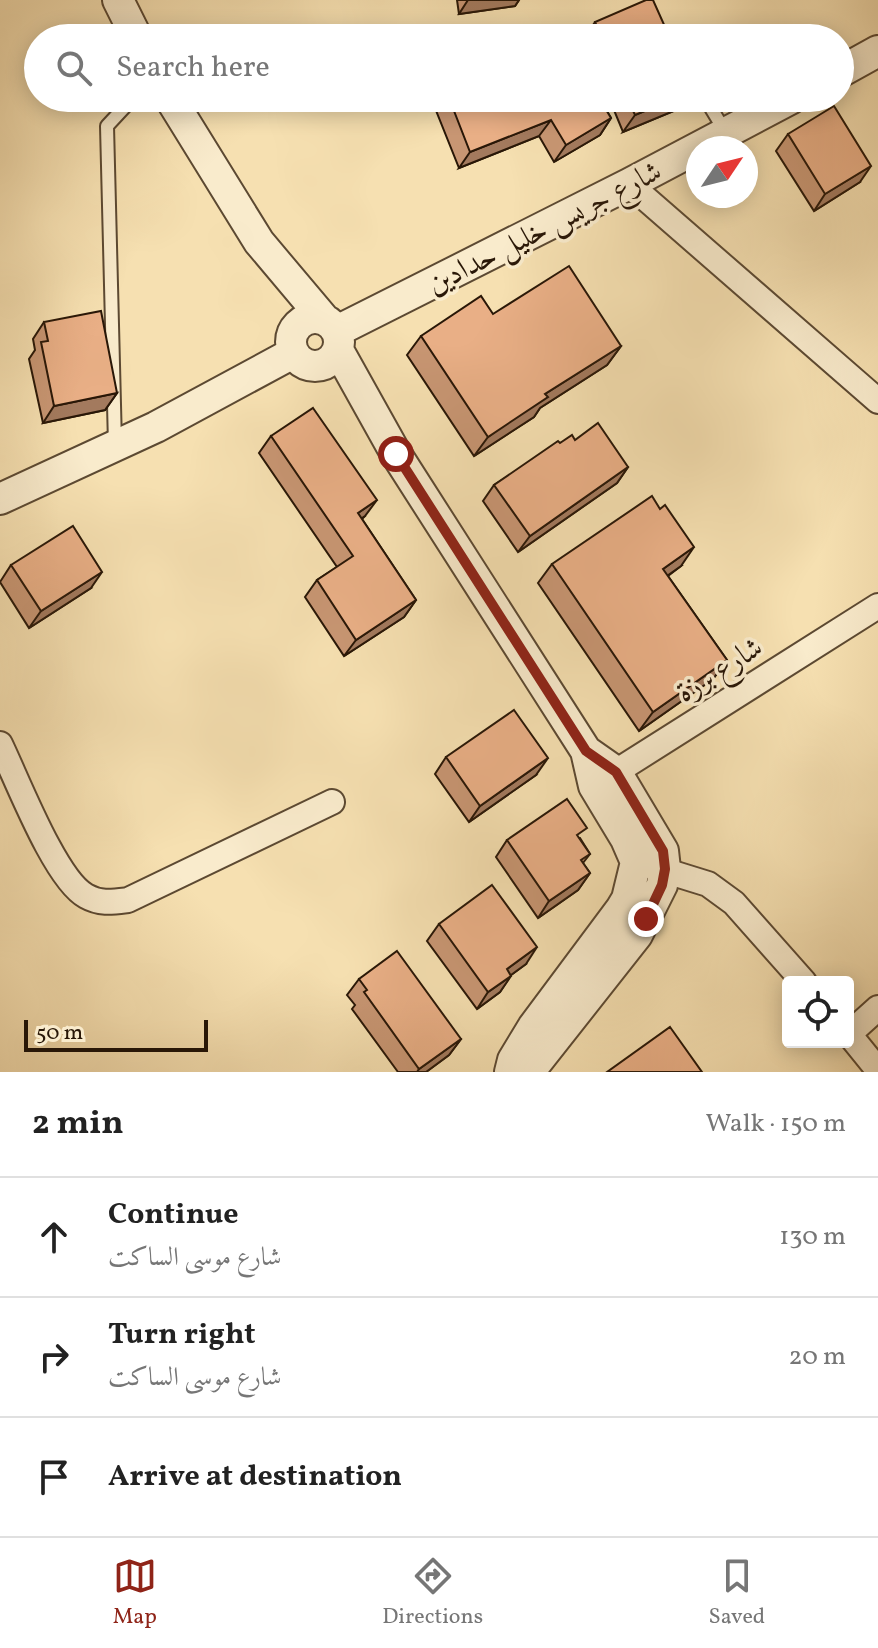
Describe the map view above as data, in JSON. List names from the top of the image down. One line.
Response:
{"streets":{"street":["شارع جريس خليل حدادين","شارع برزة"]},"scale_bar":"50 m","north":"top right","page":{"search":"Search here","scale":"50 m","heading":["2 min","Walk · 150 m"],"list":[["Continue","شارع موسى الساكت","130 m"],["Turn right","شارع موسى الساكت","20 m"],"Arrive at destination"],"nav":["Map","Directions","Saved"]}}
